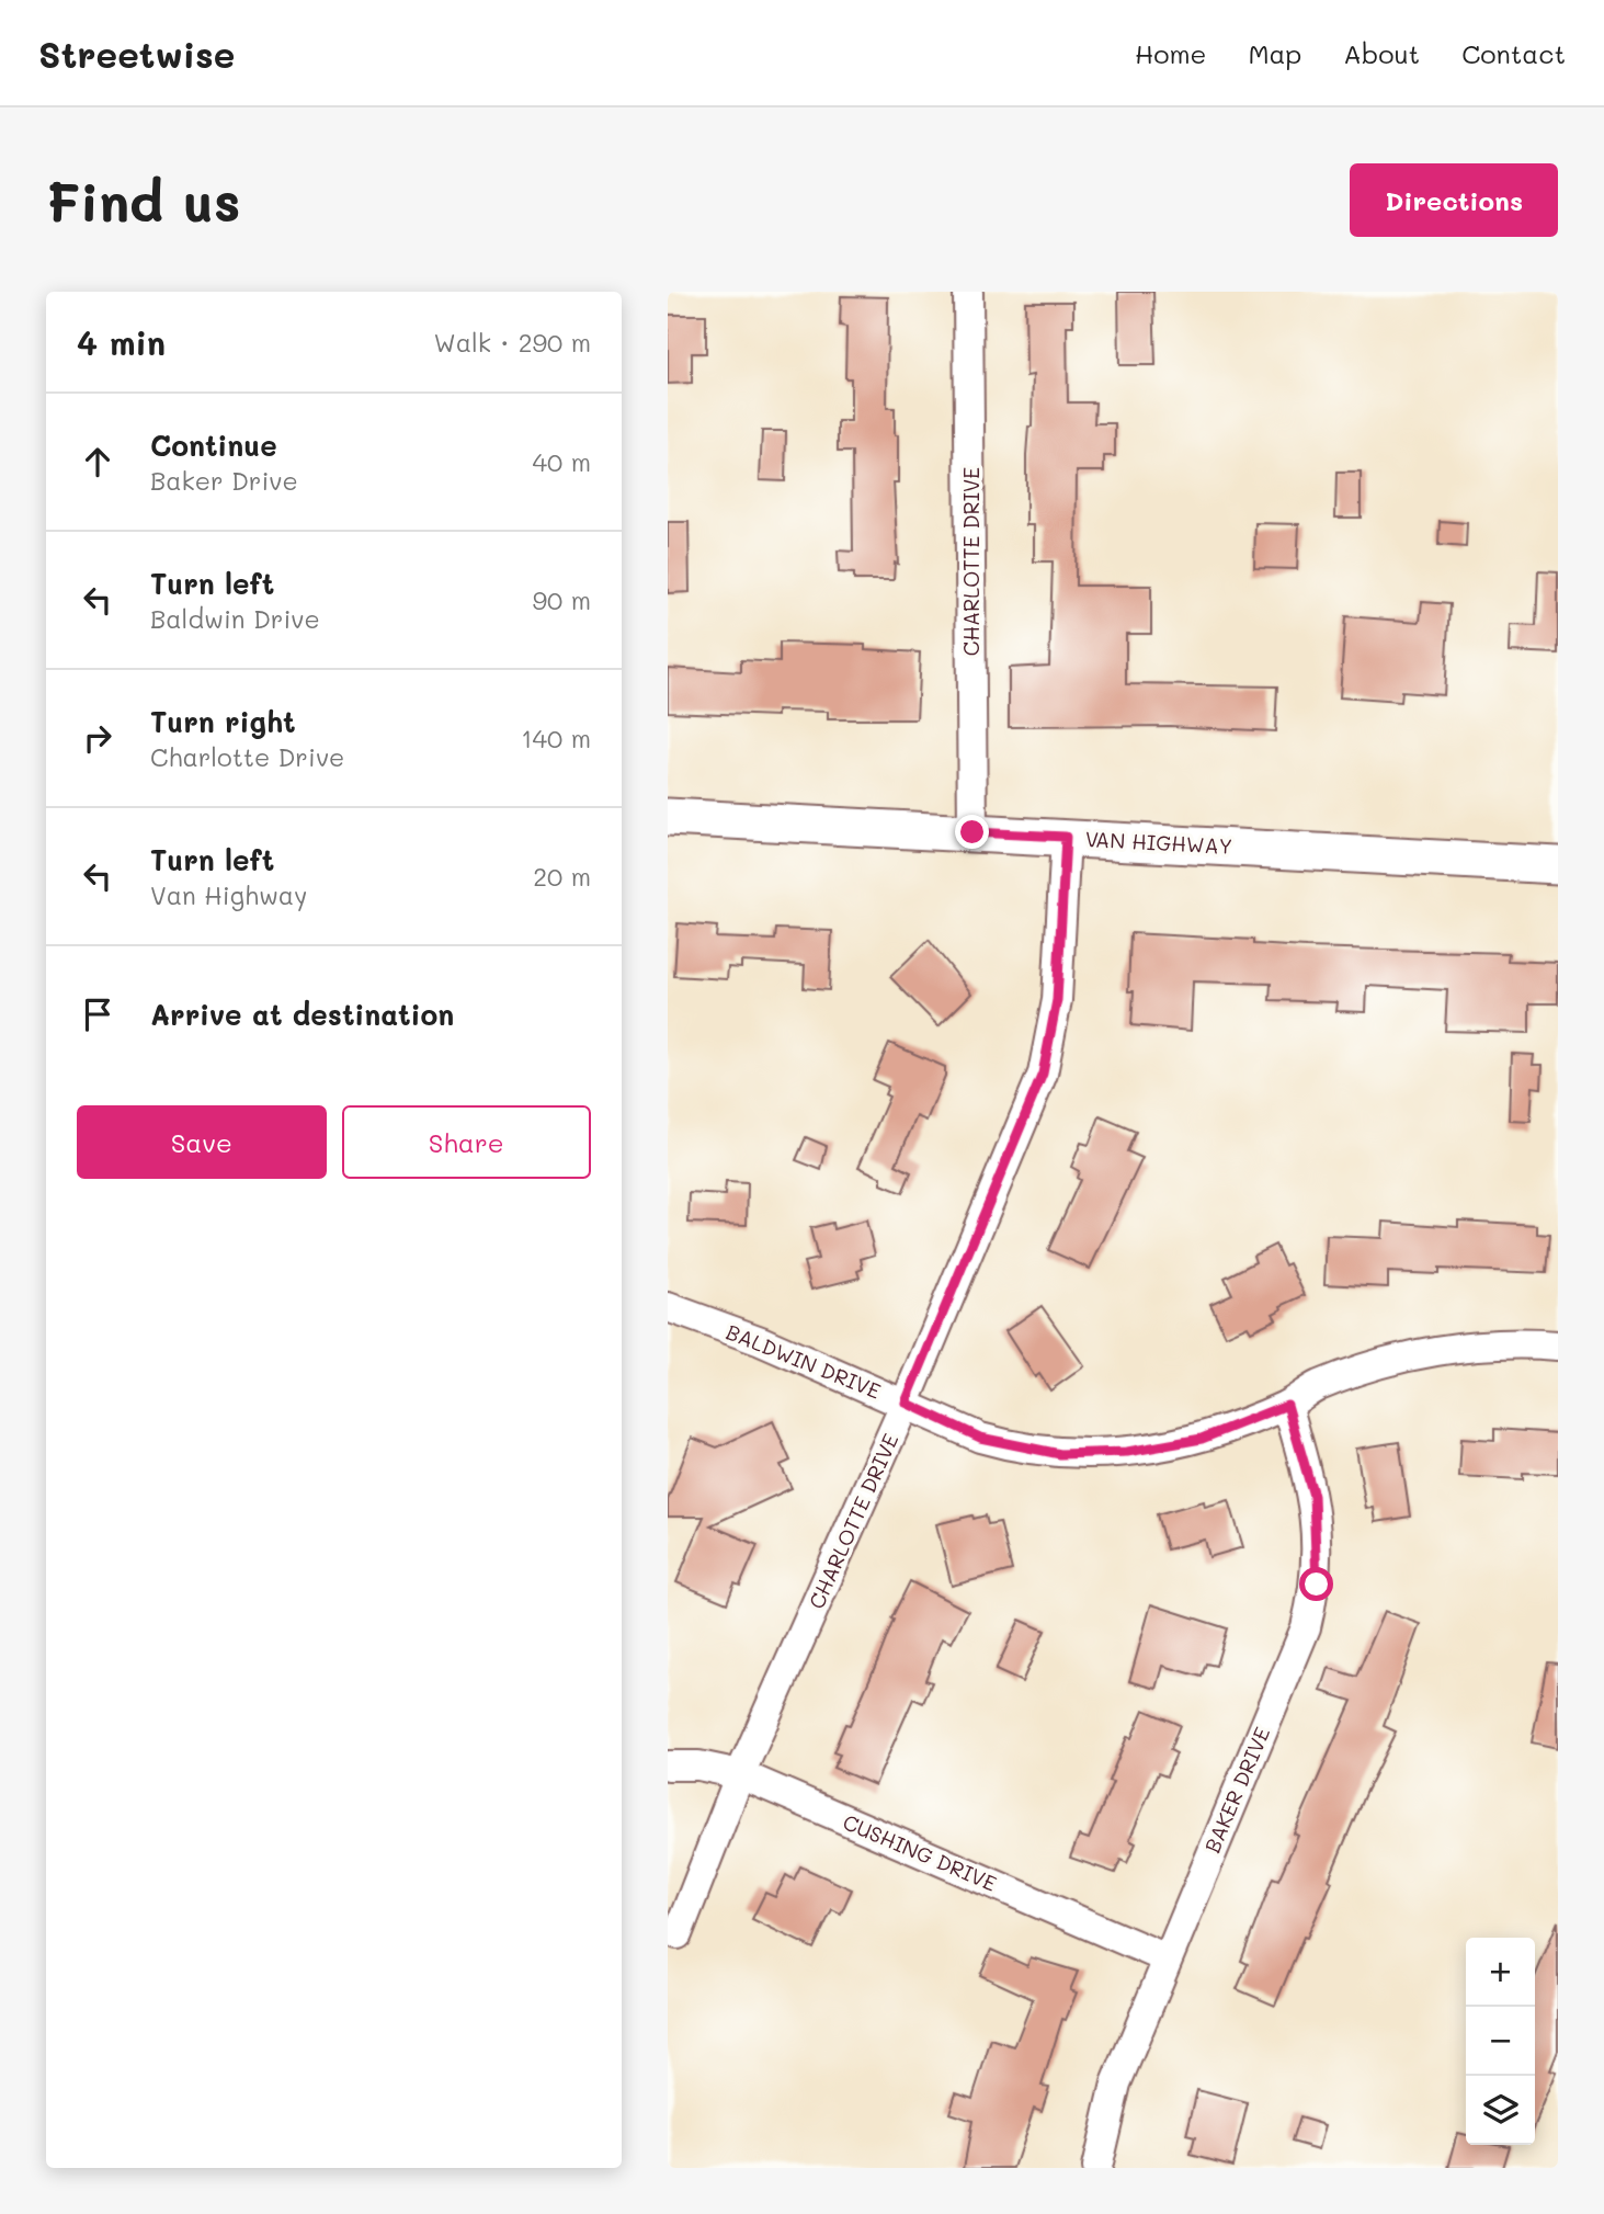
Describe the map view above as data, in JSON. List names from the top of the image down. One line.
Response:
{"streets":{"main road":["VAN HIGHWAY"],"street":["CHARLOTTE DRIVE","BALDWIN DRIVE","BAKER DRIVE","CUSHING DRIVE"]},"crossings":[["CHARLOTTE DRIVE","VAN HIGHWAY"],["CHARLOTTE DRIVE","BALDWIN DRIVE"],["CHARLOTTE DRIVE","CUSHING DRIVE"],["BALDWIN DRIVE","BAKER DRIVE"],["BAKER DRIVE","CUSHING DRIVE"]],"page":{"header":"Streetwise","nav":["Home","Map","About","Contact"],"buttons":["Directions",["Save","Share"]],"title":"Find us","heading":["4 min","Walk · 290 m"],"list":[["Continue","Baker Drive","40 m"],["Turn left","Baldwin Drive","90 m"],["Turn right","Charlotte Drive","140 m"],["Turn left","Van Highway","20 m"],"Arrive at destination"],"map_buttons":["+","−"]}}
